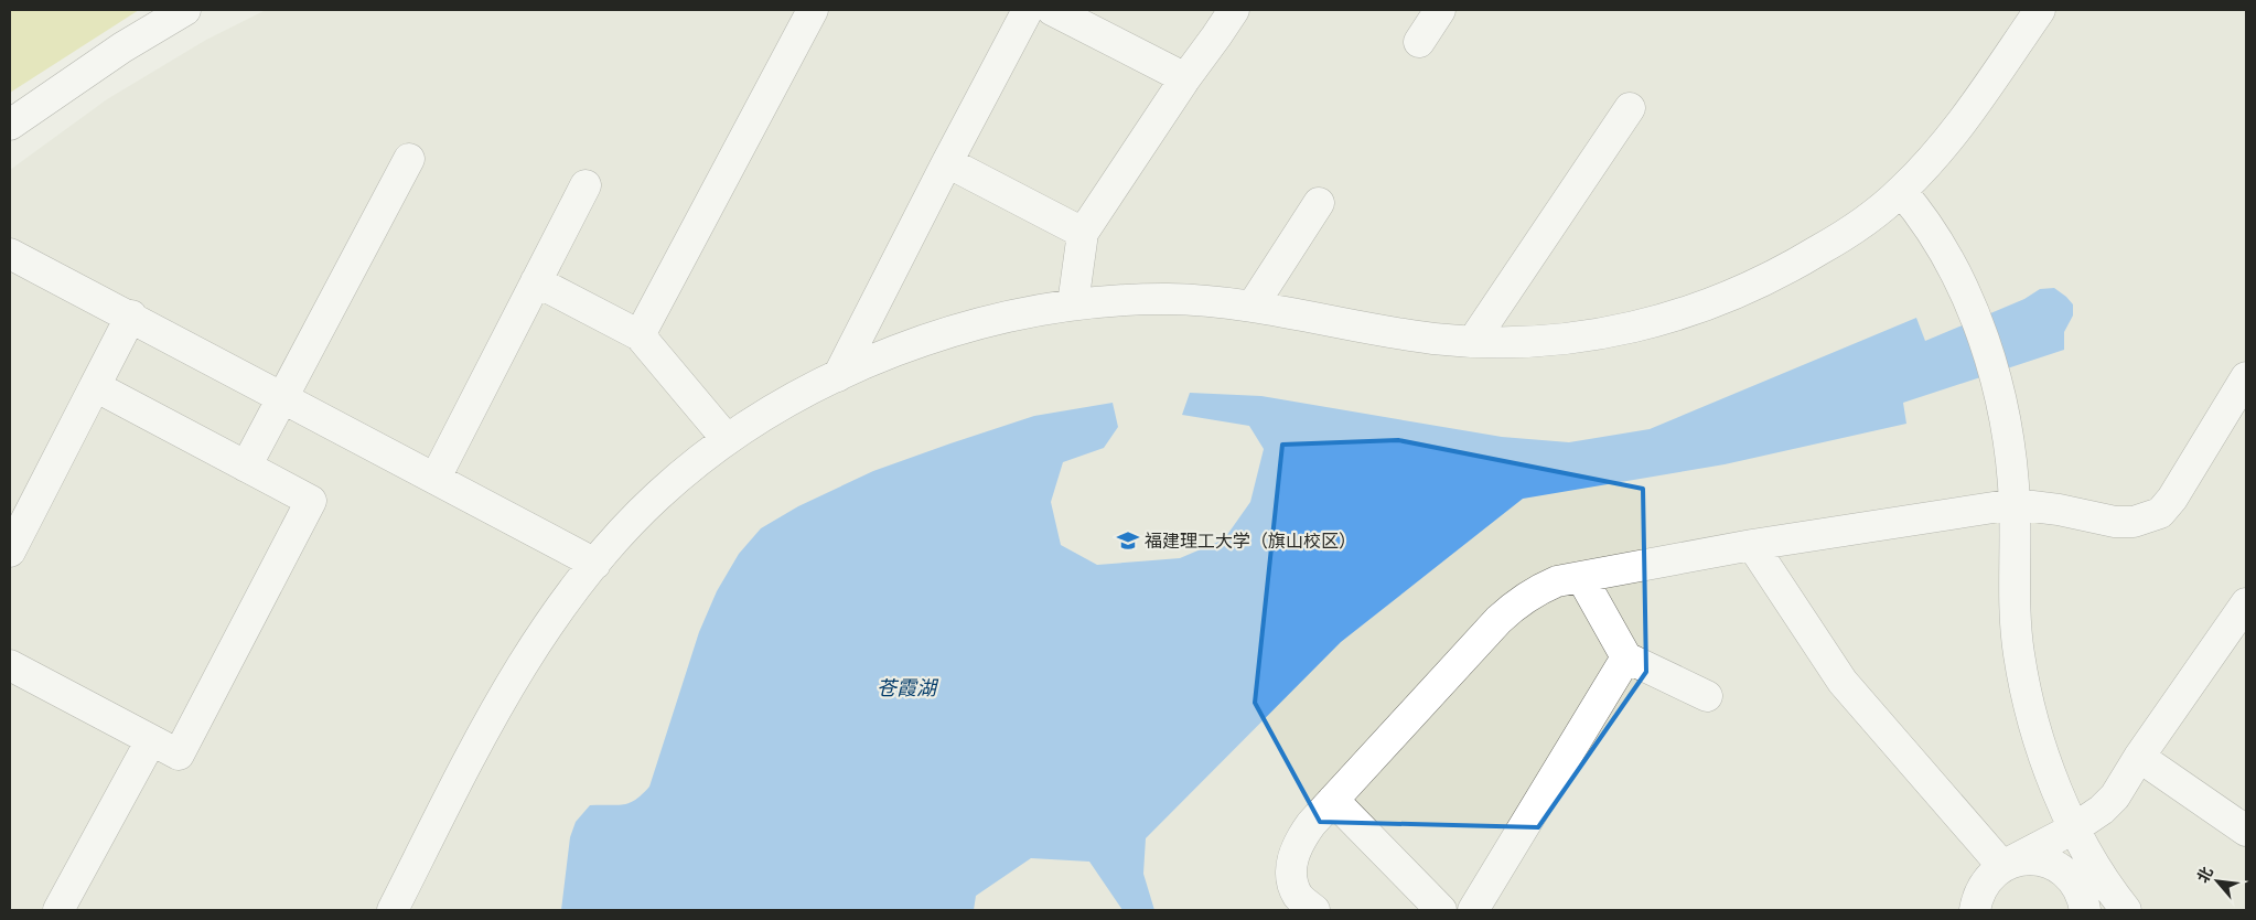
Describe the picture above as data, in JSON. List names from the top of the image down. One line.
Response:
{"water":["苍霞湖"],"places":{"school or university":["福建理工大学（旗山校区）"]},"north":"top left"}
